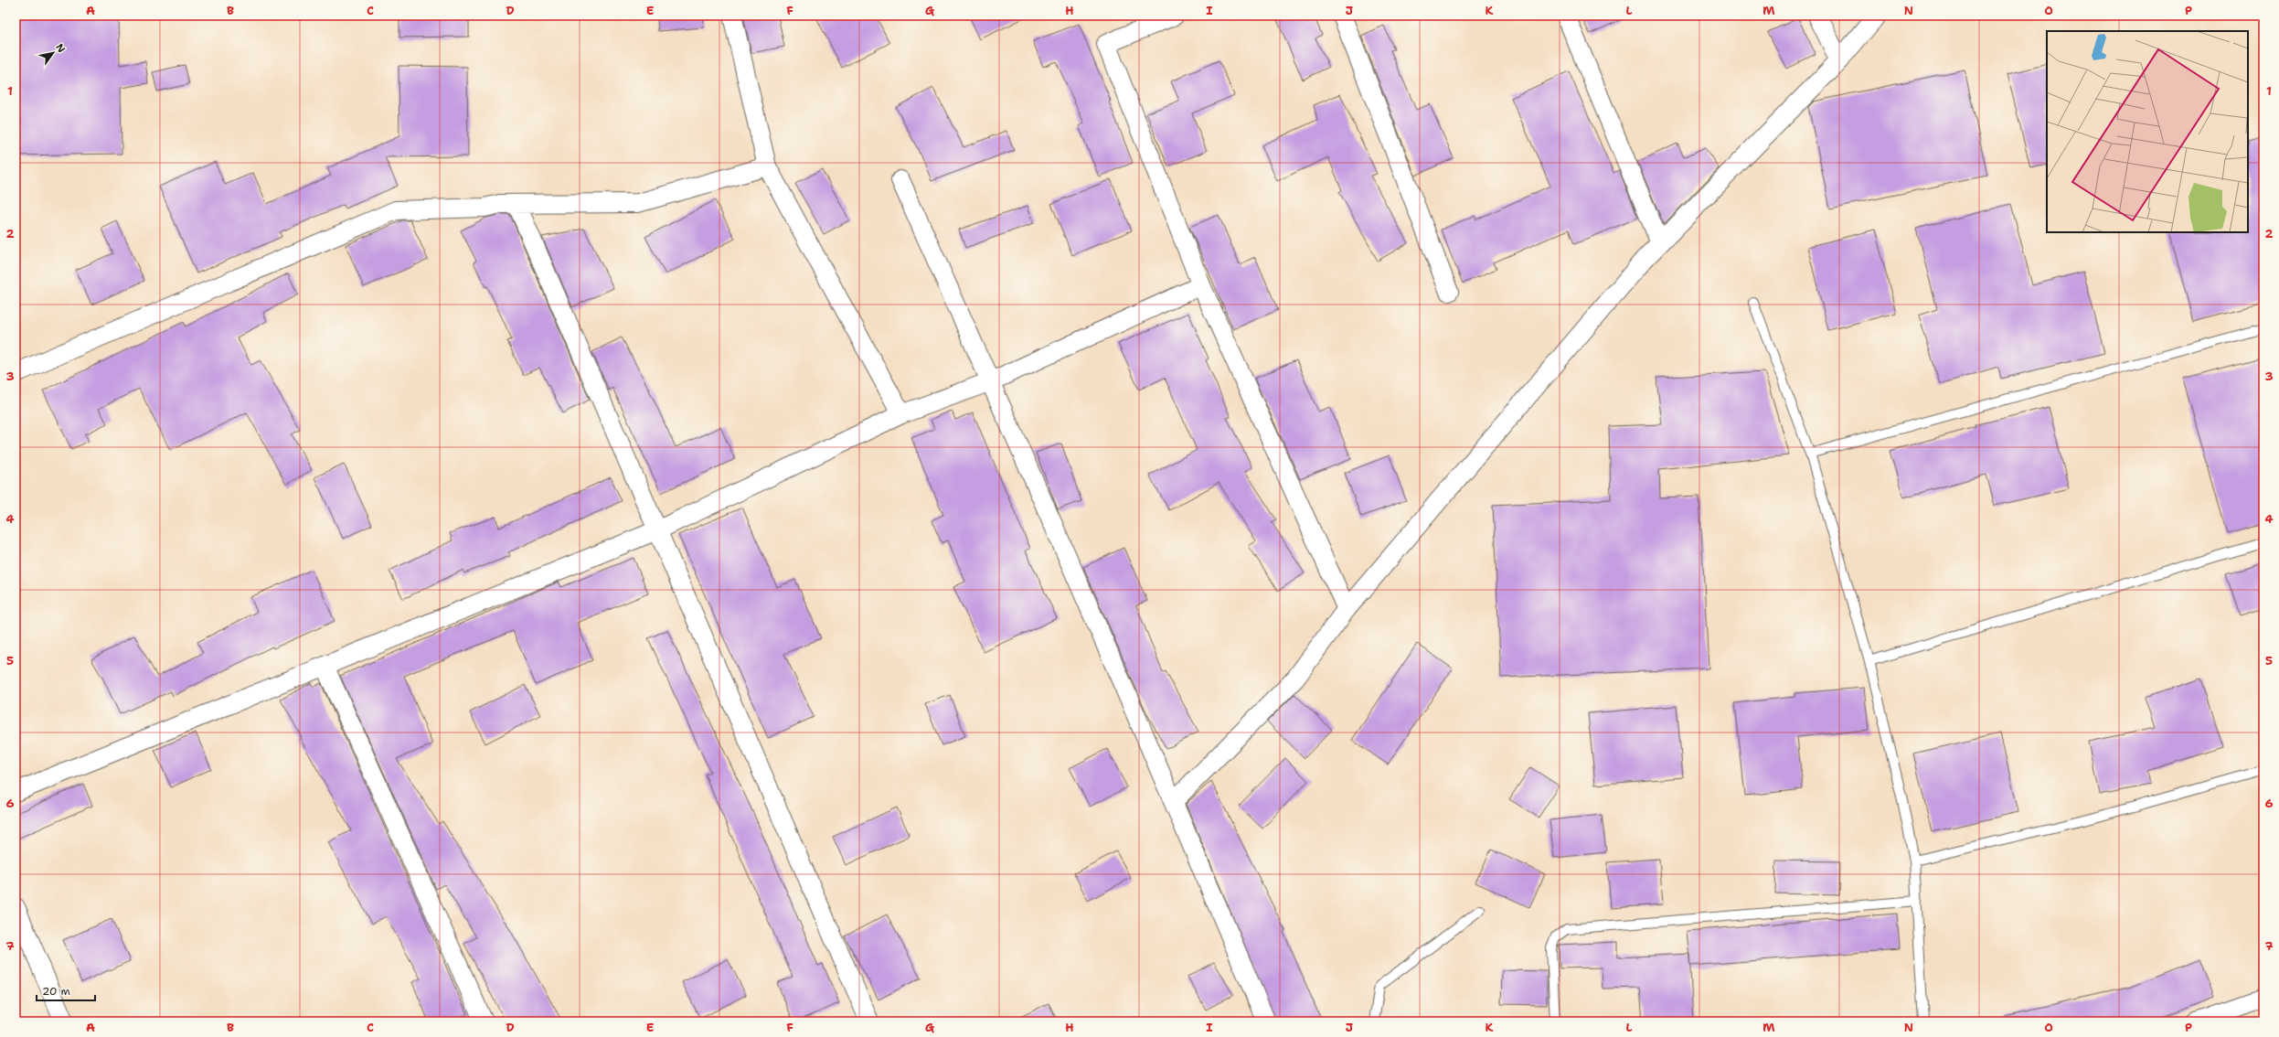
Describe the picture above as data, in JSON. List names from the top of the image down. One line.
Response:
{"scale_bar":"20 m","north":"top right","grid":{"columns":["A","B","C","D","E","F","G","H","I","J","K","L","M","N","O","P"],"rows":["1","2","3","4","5","6","7"]}}
